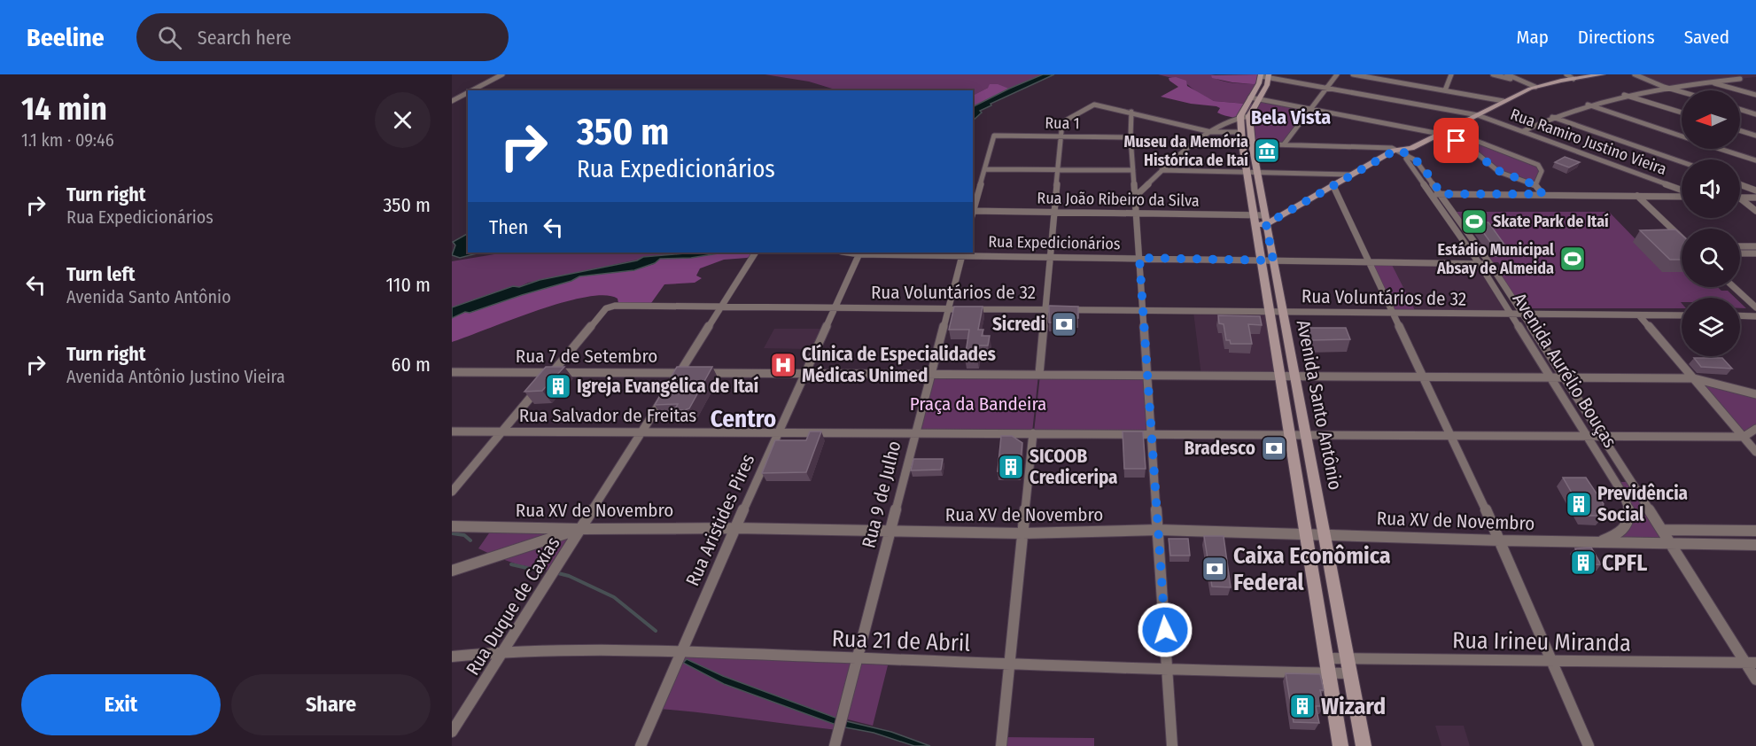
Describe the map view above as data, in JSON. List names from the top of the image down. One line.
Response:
{"streets":{"main road":["Avenida Santo Antônio"],"street":["Rua 1","Rua Ramiro Justino Vieira","Rua João Ribeiro da Silva","Rua Expedicionários","Rua Voluntários de 32","Rua 7 de Setembro","Avenida Aurélio Bouças","Rua Salvador de Freitas","Rua 9 de Julho","Rua XV de Novembro","Rua Aristides Pires","Rua Duque de Caxias","Rua 21 de Abril","Rua Irineu Miranda"]},"crossings":[["Rua Ramiro Justino Vieira","Avenida Santo Antônio"],["Rua João Ribeiro da Silva","Avenida Santo Antônio"],["Rua Expedicionários","Avenida Aurélio Bouças"],["Rua Expedicionários","Avenida Santo Antônio"],["Rua Expedicionários","Rua 9 de Julho"],["Rua Expedicionários","Rua Aristides Pires"],["Rua Voluntários de 32","Rua 7 de Setembro"],["Rua Voluntários de 32","Avenida Aurélio Bouças"],["Rua Voluntários de 32","Avenida Santo Antônio"],["Rua Voluntários de 32","Rua 9 de Julho"],["Rua Voluntários de 32","Rua Aristides Pires"],["Rua Voluntários de 32","Rua Duque de Caxias"],["Rua 7 de Setembro","Rua Duque de Caxias"],["Avenida Aurélio Bouças","Rua Salvador de Freitas"],["Avenida Aurélio Bouças","Rua XV de Novembro"],["Avenida Aurélio Bouças","Rua Irineu Miranda"],["Avenida Santo Antônio","Rua Salvador de Freitas"],["Avenida Santo Antônio","Rua XV de Novembro"],["Avenida Santo Antônio","Rua 21 de Abril"],["Avenida Santo Antônio","Rua Irineu Miranda"],["Rua Salvador de Freitas","Rua 9 de Julho"],["Rua Salvador de Freitas","Rua Aristides Pires"],["Rua Salvador de Freitas","Rua Duque de Caxias"],["Rua 9 de Julho","Rua XV de Novembro"],["Rua 9 de Julho","Rua 21 de Abril"],["Rua XV de Novembro","Rua Aristides Pires"],["Rua XV de Novembro","Rua Duque de Caxias"],["Rua Aristides Pires","Rua 21 de Abril"],["Rua Duque de Caxias","Rua 21 de Abril"]],"districts":["Bela Vista","Centro"],"parks":["Praça da Bandeira"],"places":{"museum":["Museu da Memória Histórica de Itaí"],"sports":["Skate Park de Itaí","Estádio Municipal Absay de Almeida"],"bank":["Sicredi","Bradesco","Caixa Econômica Federal"],"hospital":["Clínica de Especialidades Médicas Unimed"],"building":["Igreja Evangélica de Itaí","SICOOB Crediceripa","Previdência Social","CPFL","Wizard"]},"north":"left","page":{"header":"Beeline","search":"Search here","nav":["Map","Directions","Saved"],"heading":["14 min","1.1 km · 09:46"],"turn":["350 m","Rua Expedicionários"],"list":[{"name":"Turn right","note":"Rua Expedicionários","value":"350 m"},{"name":"Turn left","note":"Avenida Santo Antônio","value":"110 m"},{"name":"Turn right","note":"Avenida Antônio Justino Vieira","value":"60 m"}],"then":"Then","buttons":["Exit","Share"]}}
